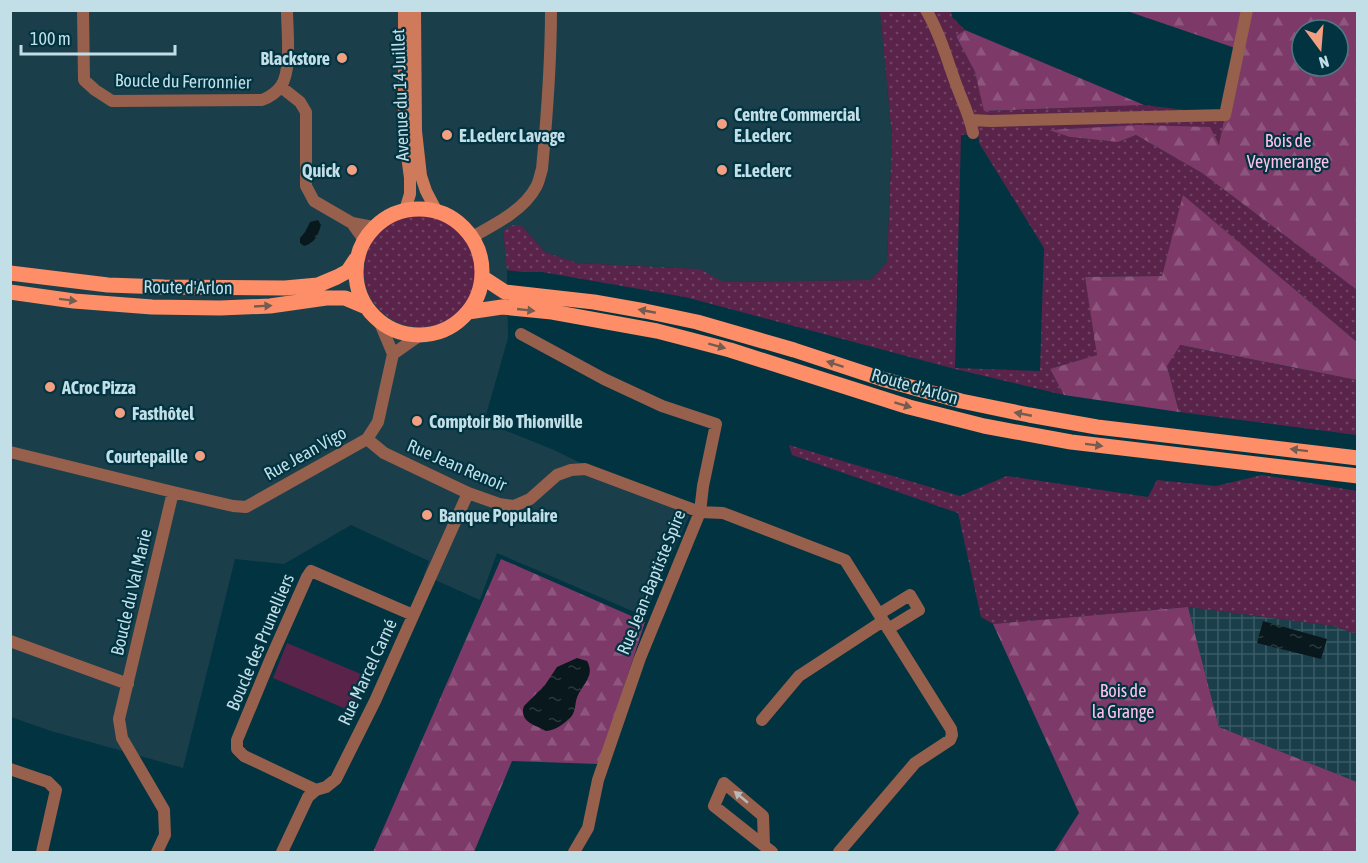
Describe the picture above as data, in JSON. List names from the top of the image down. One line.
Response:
{"streets":{"main road":["Avenue du 14 Juillet","Route d'Arlon"],"street":["Boucle du Ferronnier","Rue Jean Vigo","Rue Jean Renoir","Rue Jean-Baptiste Spire","Boucle du Val Marie","Boucle des Prunelliers","Rue Marcel Carné"]},"crossings":[["Avenue du 14 Juillet","Route d'Arlon"],["Rue Jean Vigo","Rue Jean Renoir"],["Rue Jean Vigo","Boucle du Val Marie"],["Rue Jean Renoir","Rue Jean-Baptiste Spire"],["Rue Jean Renoir","Rue Marcel Carné"],["Boucle des Prunelliers","Rue Marcel Carné"]],"parks":["Bois de Veymerange","Bois de la Grange"],"places":["Blackstore","Centre Commercial E.Leclerc","E.Leclerc Lavage","Quick","E.Leclerc","ACroc Pizza","Fasthôtel","Comptoir Bio Thionville","Courtepaille","Banque Populaire"],"scale_bar":"100 m","north":"bottom"}
